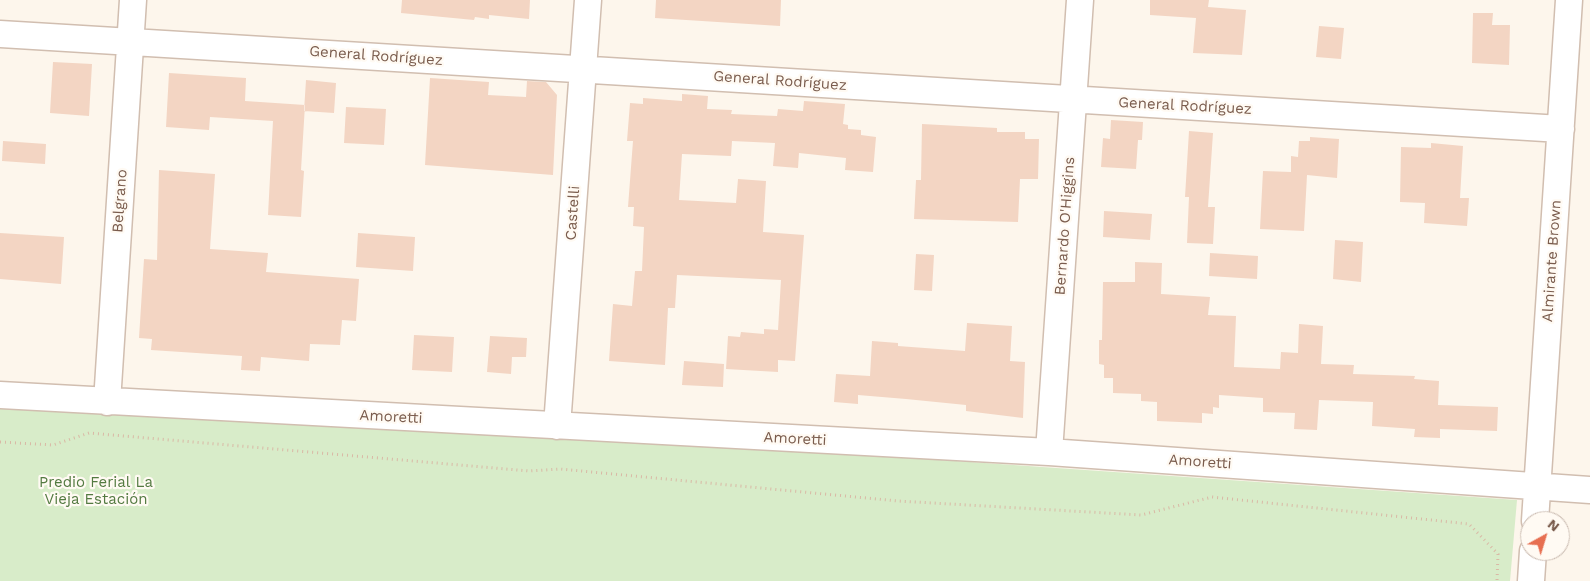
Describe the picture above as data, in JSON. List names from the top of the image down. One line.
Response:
{"streets":{"street":["General Rodríguez","Belgrano","Castelli","Bernardo O'Higgins","Almirante Brown","Amoretti"]},"crossings":[["General Rodríguez","Belgrano"],["General Rodríguez","Castelli"],["General Rodríguez","Bernardo O'Higgins"],["General Rodríguez","Almirante Brown"],["Belgrano","Amoretti"],["Castelli","Amoretti"],["Bernardo O'Higgins","Amoretti"],["Almirante Brown","Amoretti"]],"parks":["Predio Ferial La Vieja Estación"],"north":"top right"}
